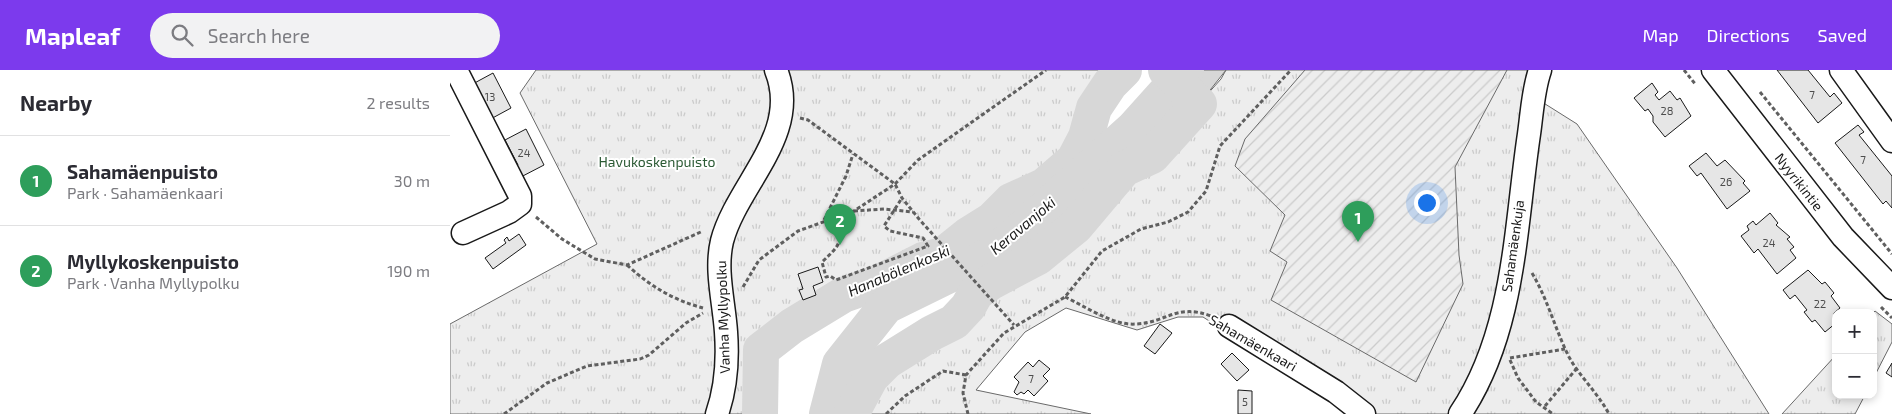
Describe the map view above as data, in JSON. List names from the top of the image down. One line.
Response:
{"streets":{"street":["Nyyrikintie","Sahamäenkuja","Vanha Myllypolku","Sahamäenkaari"]},"water":["Keravanjoki","Hanabölenkoski"],"parks":["Havukoskenpuisto"],"house_numbers":["7","13","28","24","7","26","24","22","7","5"],"page":{"header":"Mapleaf","search":"Search here","nav":["Map","Directions","Saved"],"heading":["Nearby","2 results"],"list":[{"mark":"1","name":"Sahamäenpuisto","note":"Park · Sahamäenkaari","value":"30 m"},{"mark":"2","name":"Myllykoskenpuisto","note":"Park · Vanha Myllypolku","value":"190 m"}],"pins":["1","2"],"map_buttons":["+","−"]}}
